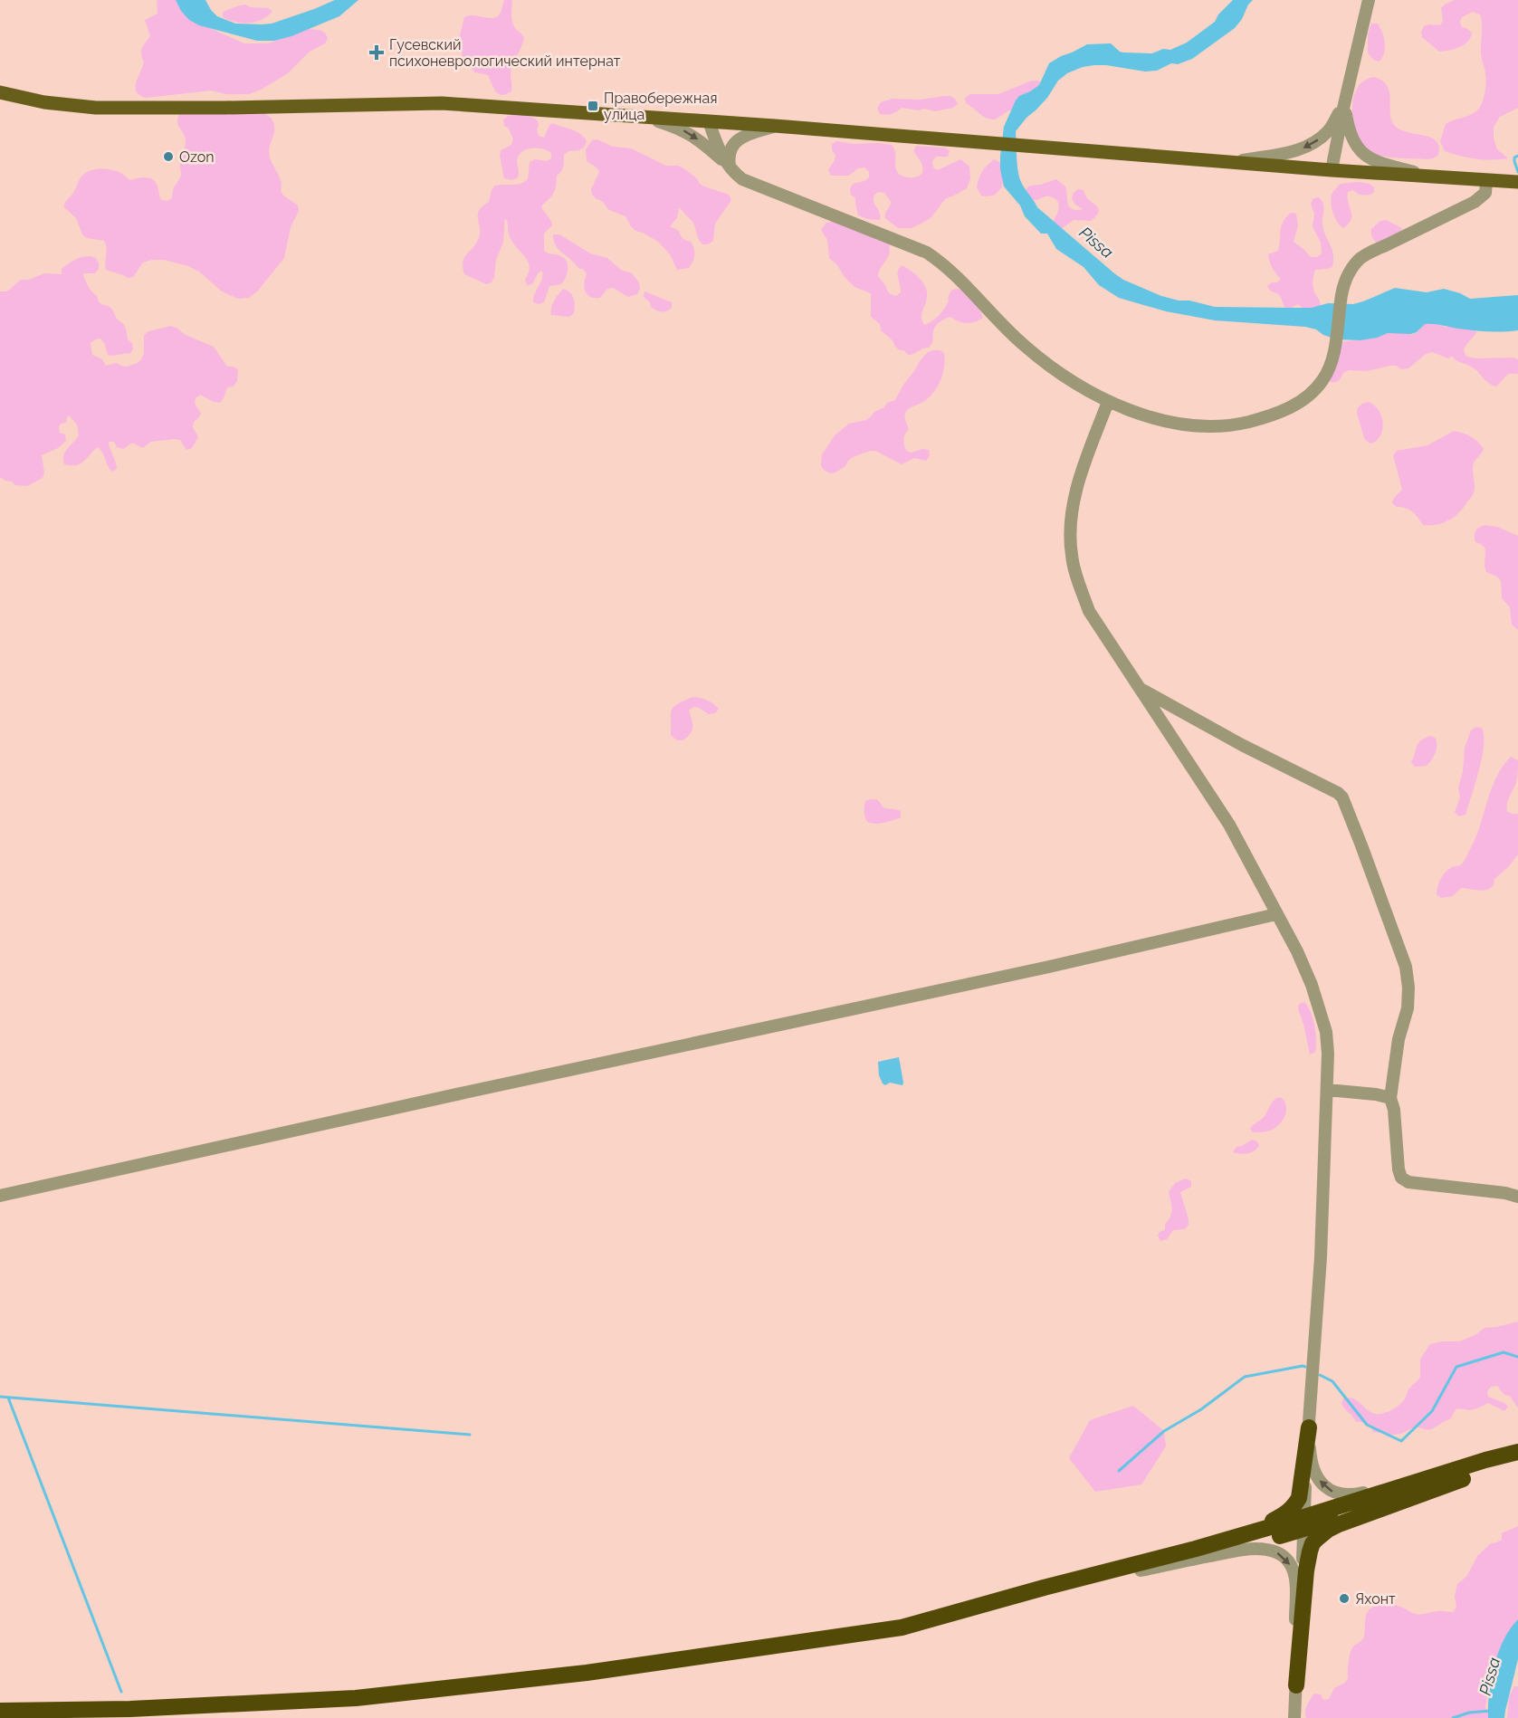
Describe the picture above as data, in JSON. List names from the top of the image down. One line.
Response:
{"water":["Pissa"],"places":{"health":["Гусевский психоневрологический интернат"],"transit":["Правобережная улица"],"other":["Ozon","Яхонт"]}}
